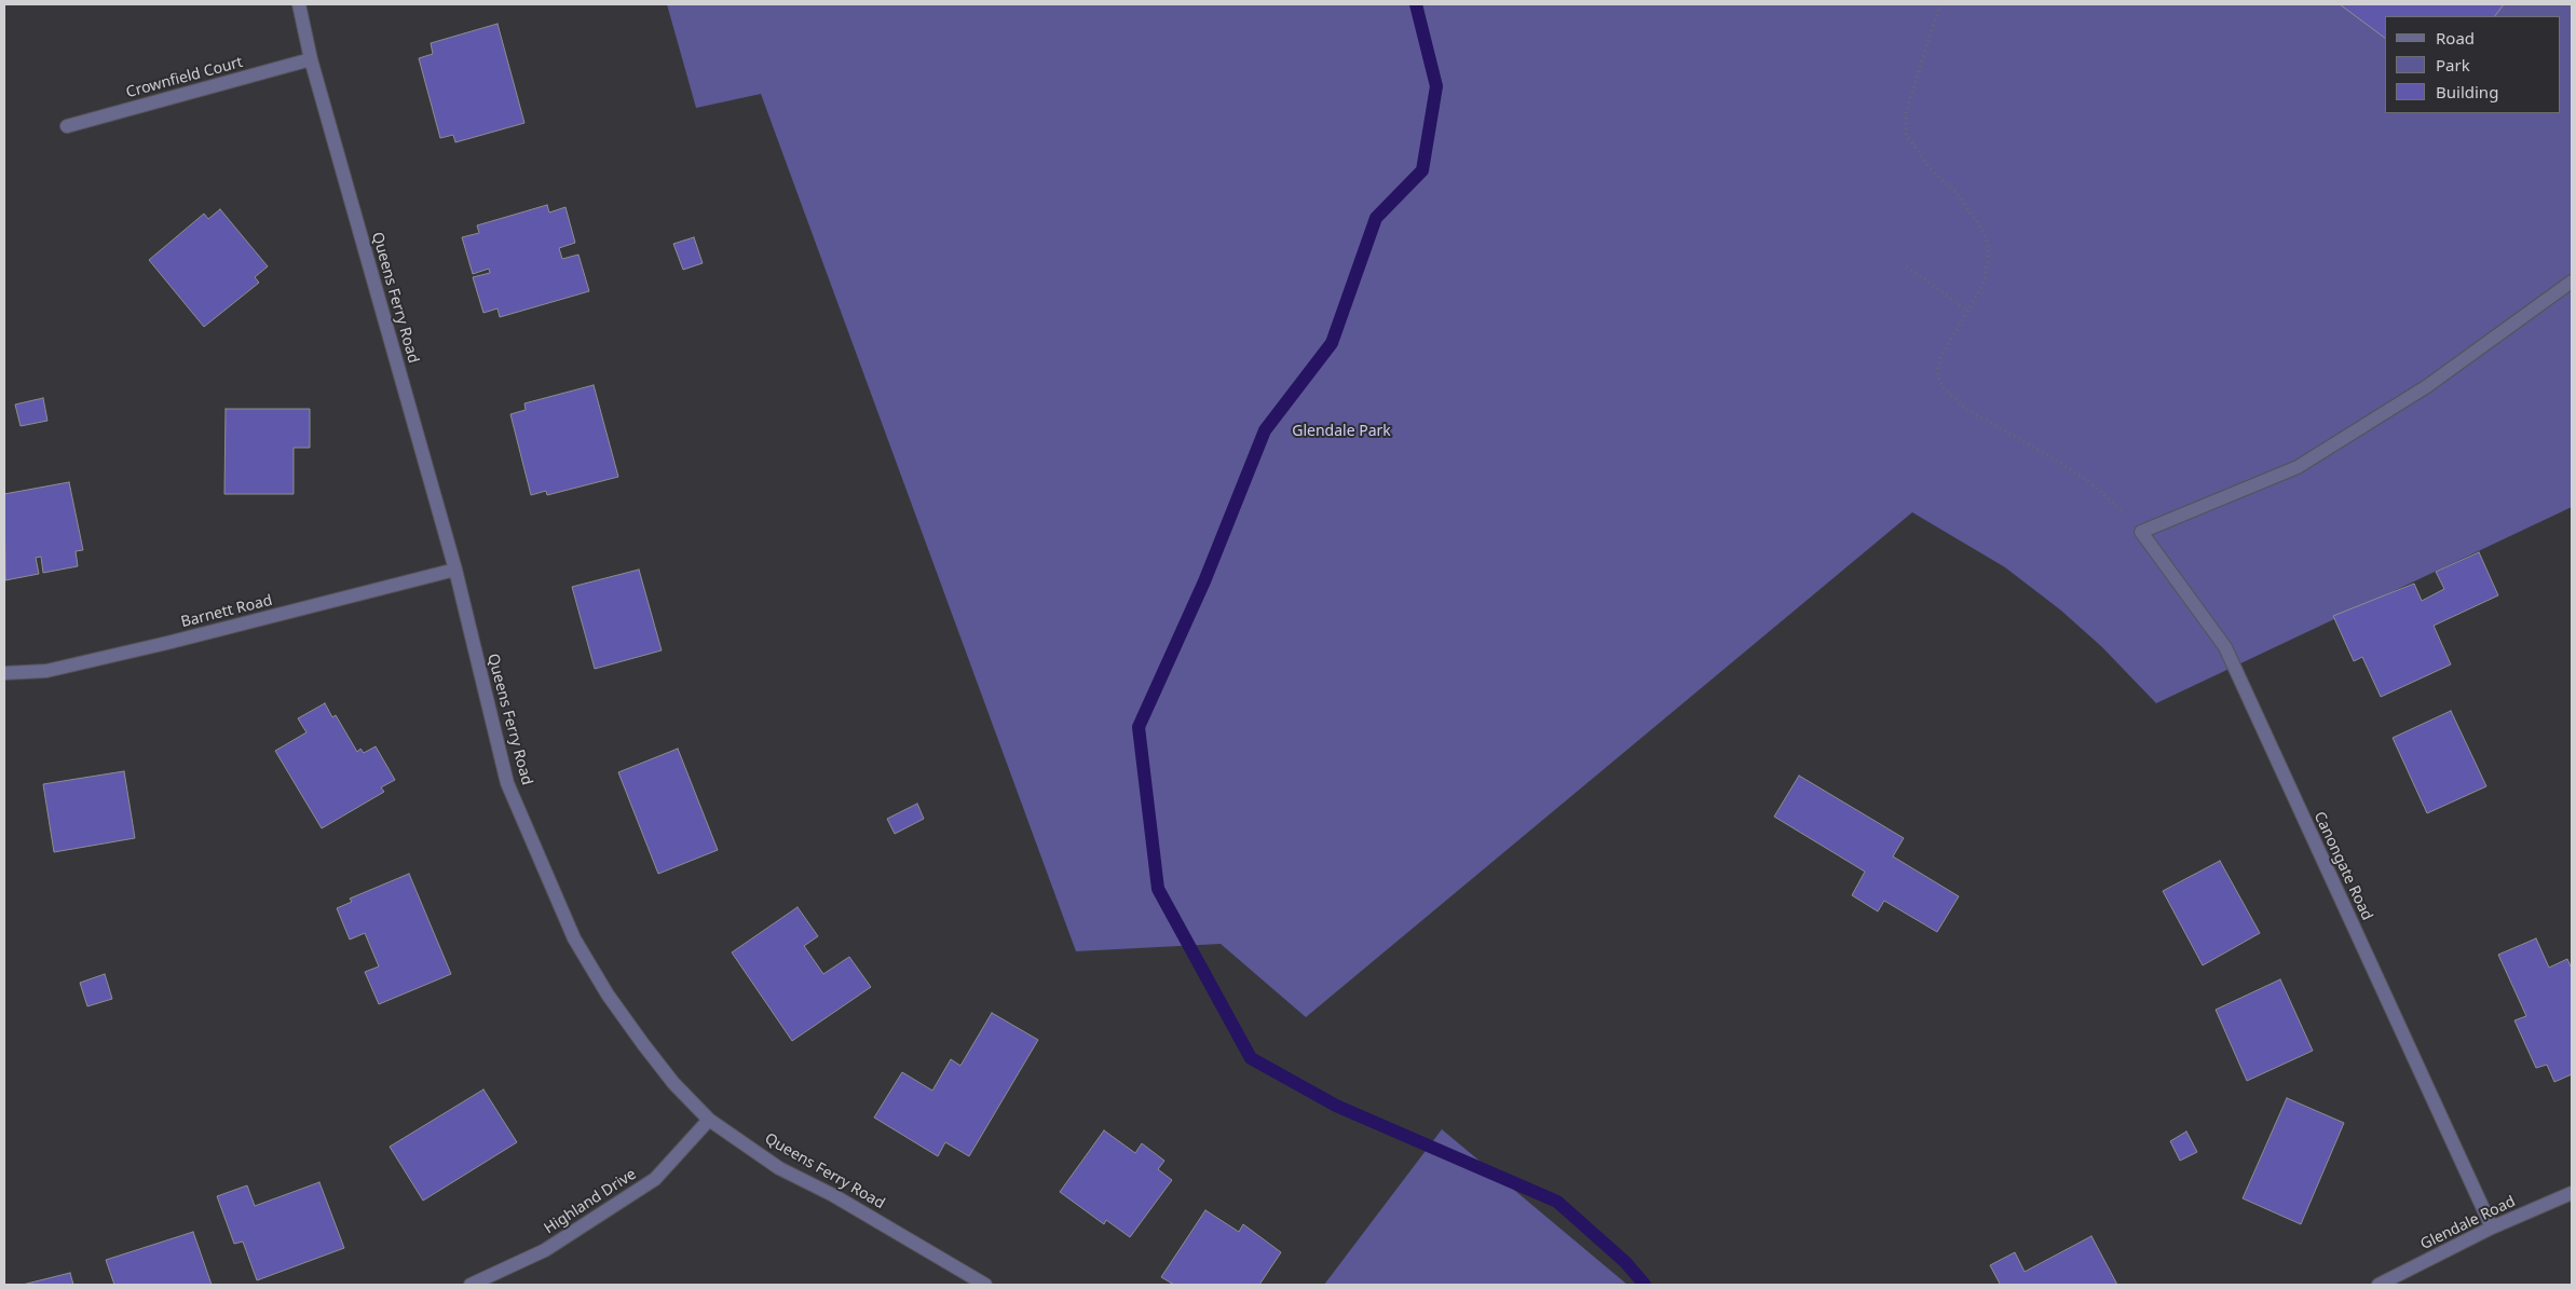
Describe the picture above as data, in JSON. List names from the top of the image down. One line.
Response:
{"streets":{"street":["Crownfield Court","Queens Ferry Road","Barnett Road","Canongate Road","Highland Drive","Glendale Road"]},"crossings":[["Crownfield Court","Queens Ferry Road"],["Queens Ferry Road","Barnett Road"],["Queens Ferry Road","Highland Drive"],["Canongate Road","Glendale Road"]],"parks":["Glendale Park"],"legend":["Road","Park","Building"]}
